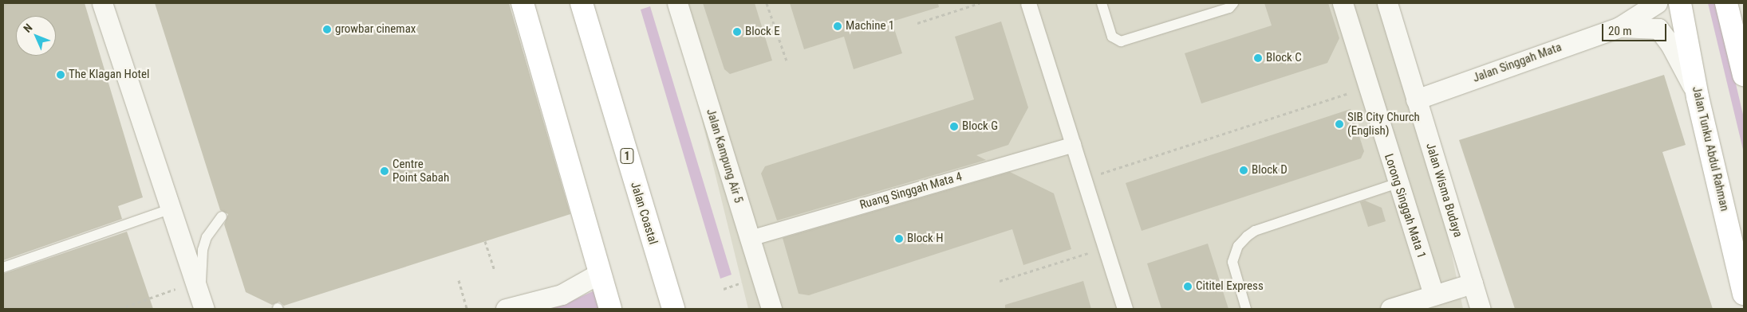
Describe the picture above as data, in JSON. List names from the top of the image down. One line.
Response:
{"streets":{"main road":["Jalan Tunku Abdul Rahman","1","Jalan Coastal"],"street":["Jalan Singgah Mata","Jalan Kampung Air 5","Jalan Wisma Budaya","Ruang Singgah Mata 4","Lorong Singgah Mata 1"]},"crossings":[["Jalan Singgah Mata","Jalan Tunku Abdul Rahman"],["Jalan Singgah Mata","Jalan Wisma Budaya"],["Jalan Kampung Air 5","Ruang Singgah Mata 4"]],"places":["Machine 1","growbar cinemax","Block E","Block C","The Klagan Hotel","SIB City Church (English)","Block G","Block D","Centre Point Sabah","Block H","Cititel Express"],"scale_bar":"20 m","north":"top left"}
